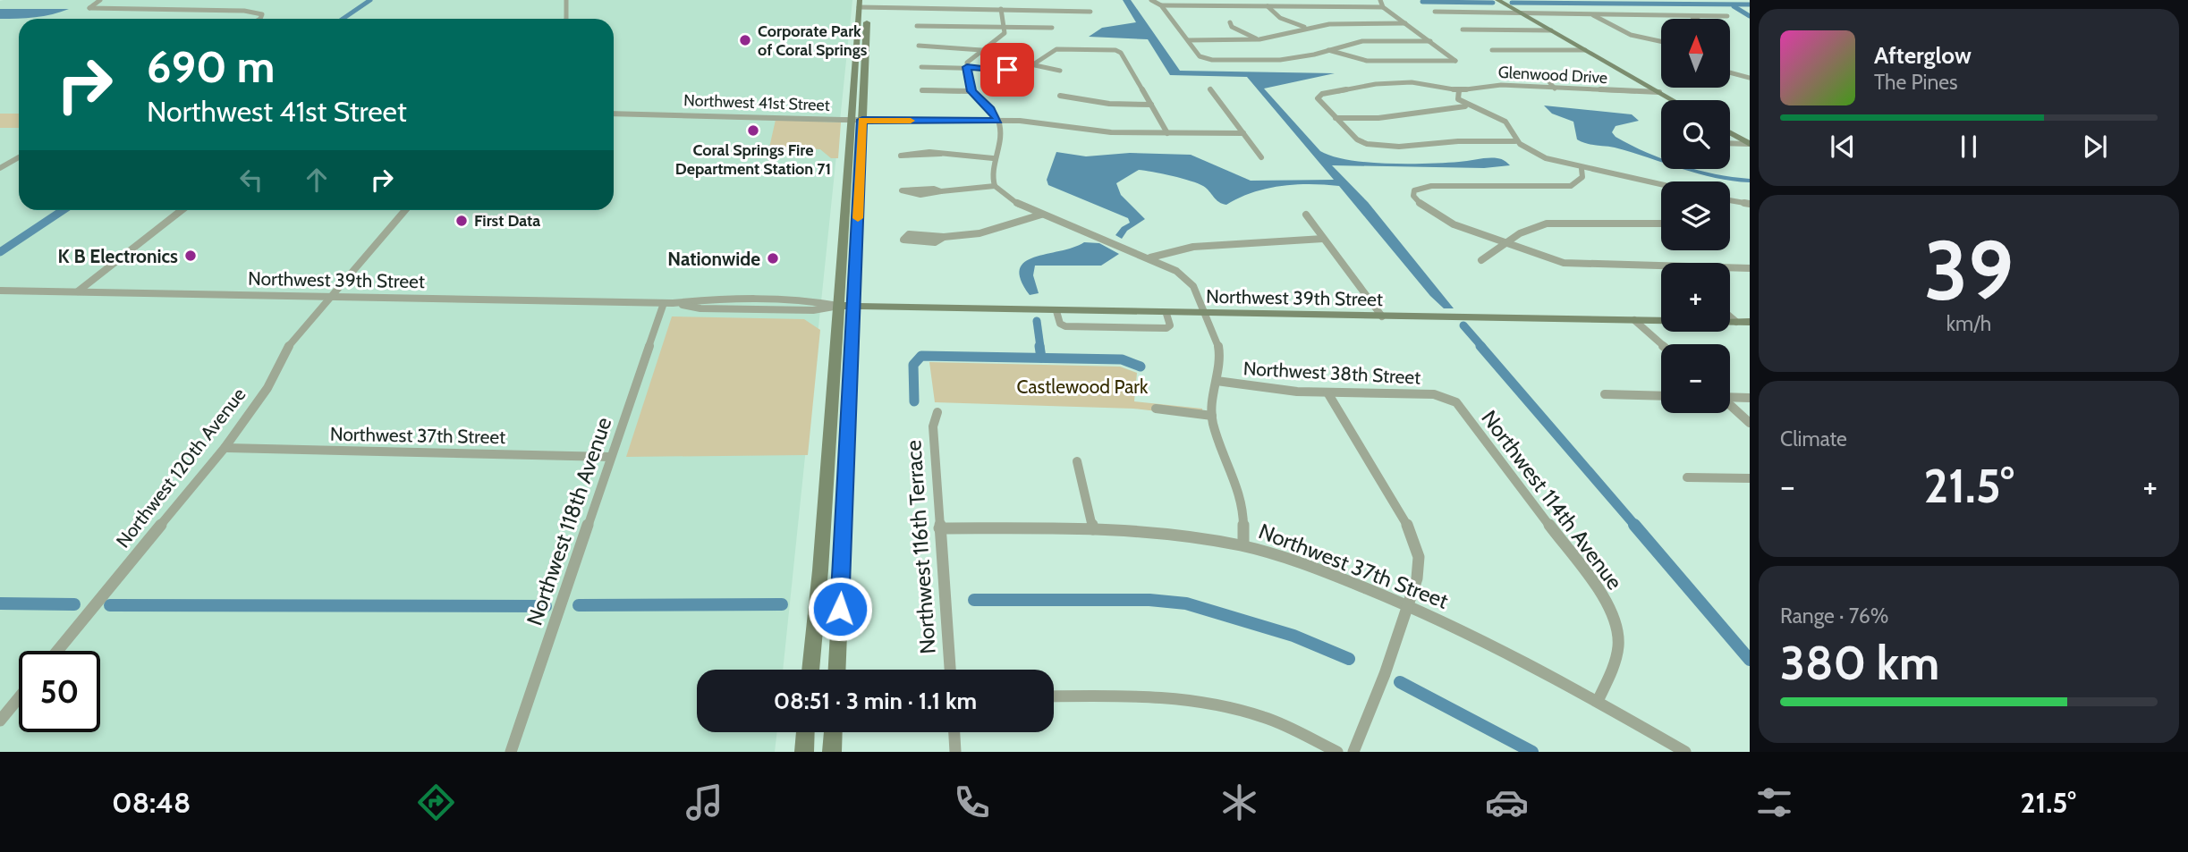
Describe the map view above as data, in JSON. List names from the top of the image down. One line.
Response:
{"streets":{"main road":["Northwest 39th Street"],"street":["Glenwood Drive","Northwest 41st Street","Northwest 38th Street","Northwest 37th Street","Northwest 120th Avenue","Northwest 114th Avenue","Northwest 118th Avenue","Northwest 116th Terrace"]},"crossings":[["Northwest 39th Street","Northwest 120th Avenue"],["Northwest 39th Street","Northwest 118th Avenue"],["Northwest 38th Street","Northwest 114th Avenue"],["Northwest 37th Street","Northwest 120th Avenue"],["Northwest 37th Street","Northwest 114th Avenue"],["Northwest 37th Street","Northwest 118th Avenue"],["Northwest 37th Street","Northwest 116th Terrace"]],"parks":["Castlewood Park"],"places":["Corporate Park of Coral Springs","Coral Springs Fire Department Station 71","First Data","K B Electronics","Nationwide"],"north":"top","page":{"map_buttons":["+","−"],"turn":["690 m","Northwest 41st Street"],"song":["Afterglow","The Pines"],"tile":[["39","km/h"],"Climate",["Range · 76%","380 km"]],"heat":["−","21.5°","+"],"limit":"50","trip":"08:51 · 3 min · 1.1 km","tabs":["08:48","21.5°"]}}
